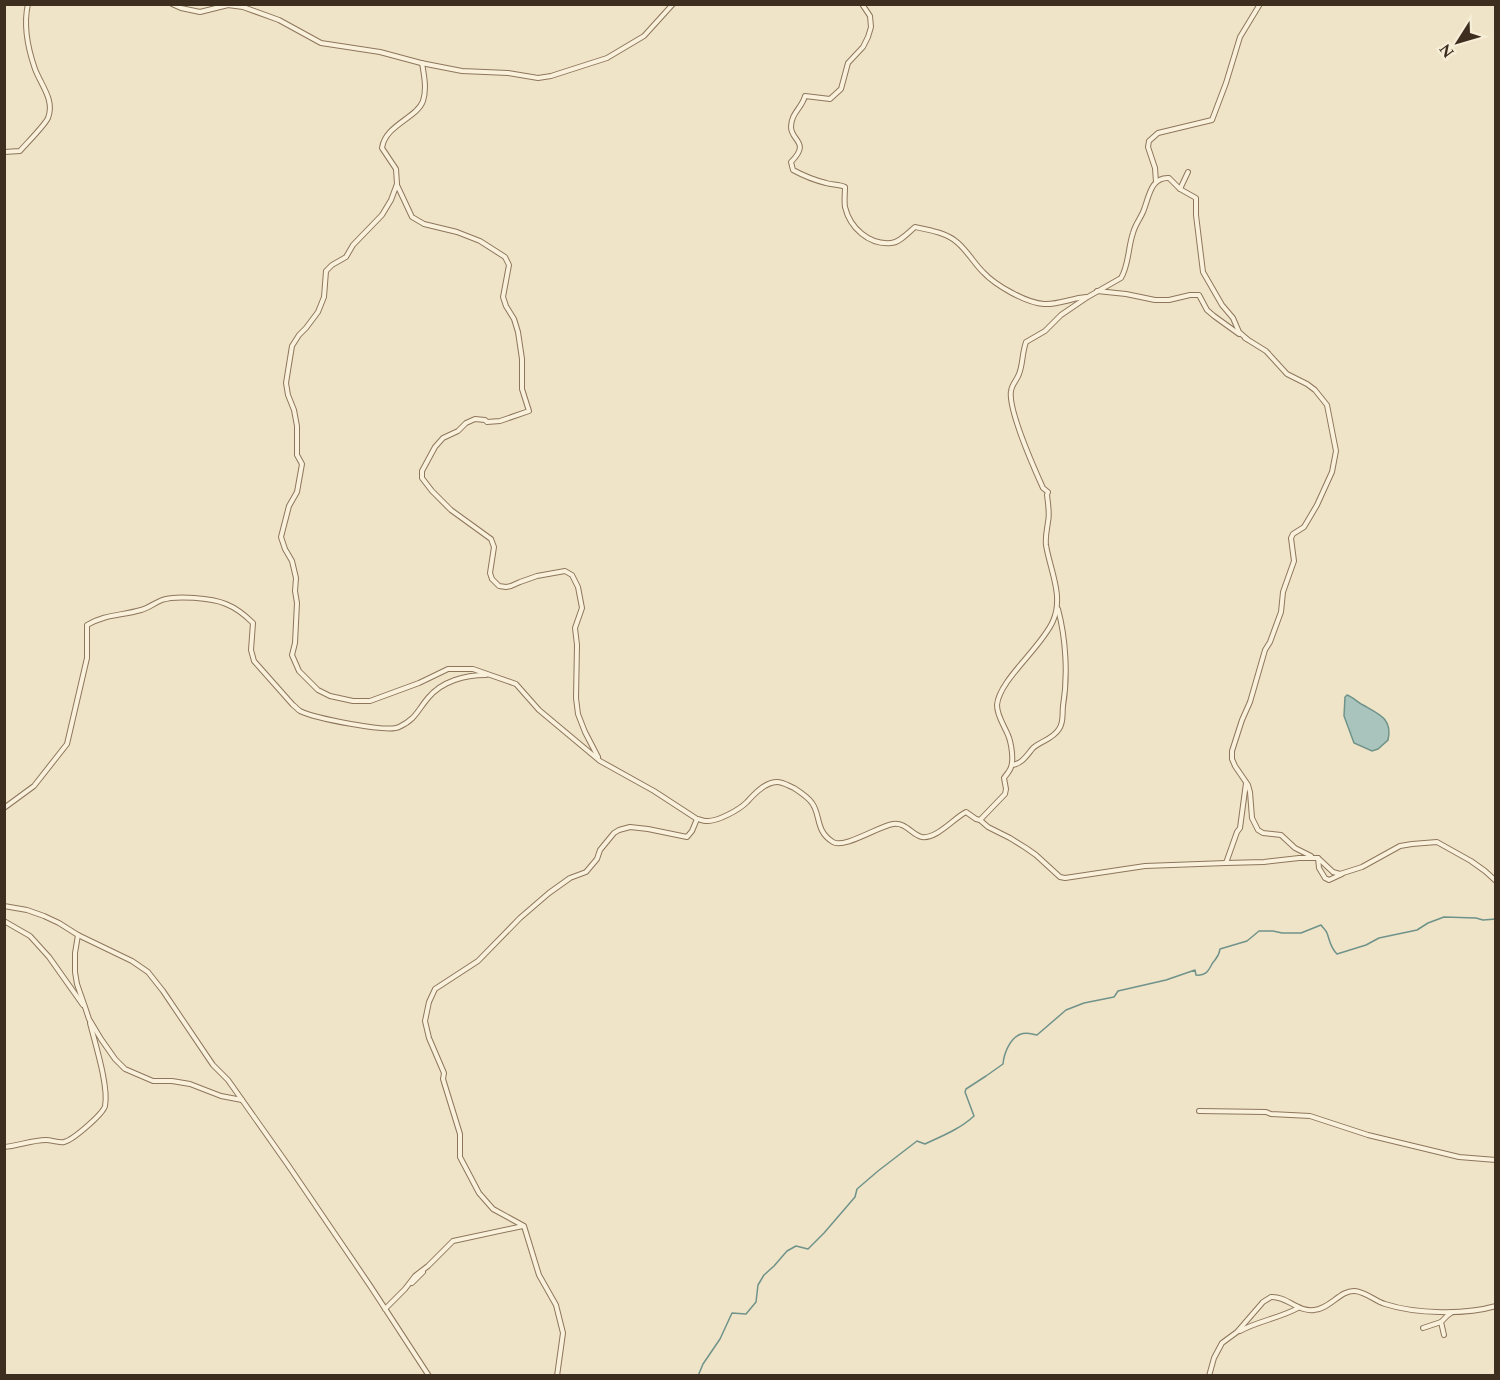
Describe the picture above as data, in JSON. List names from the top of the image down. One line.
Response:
{"north":"bottom left"}
